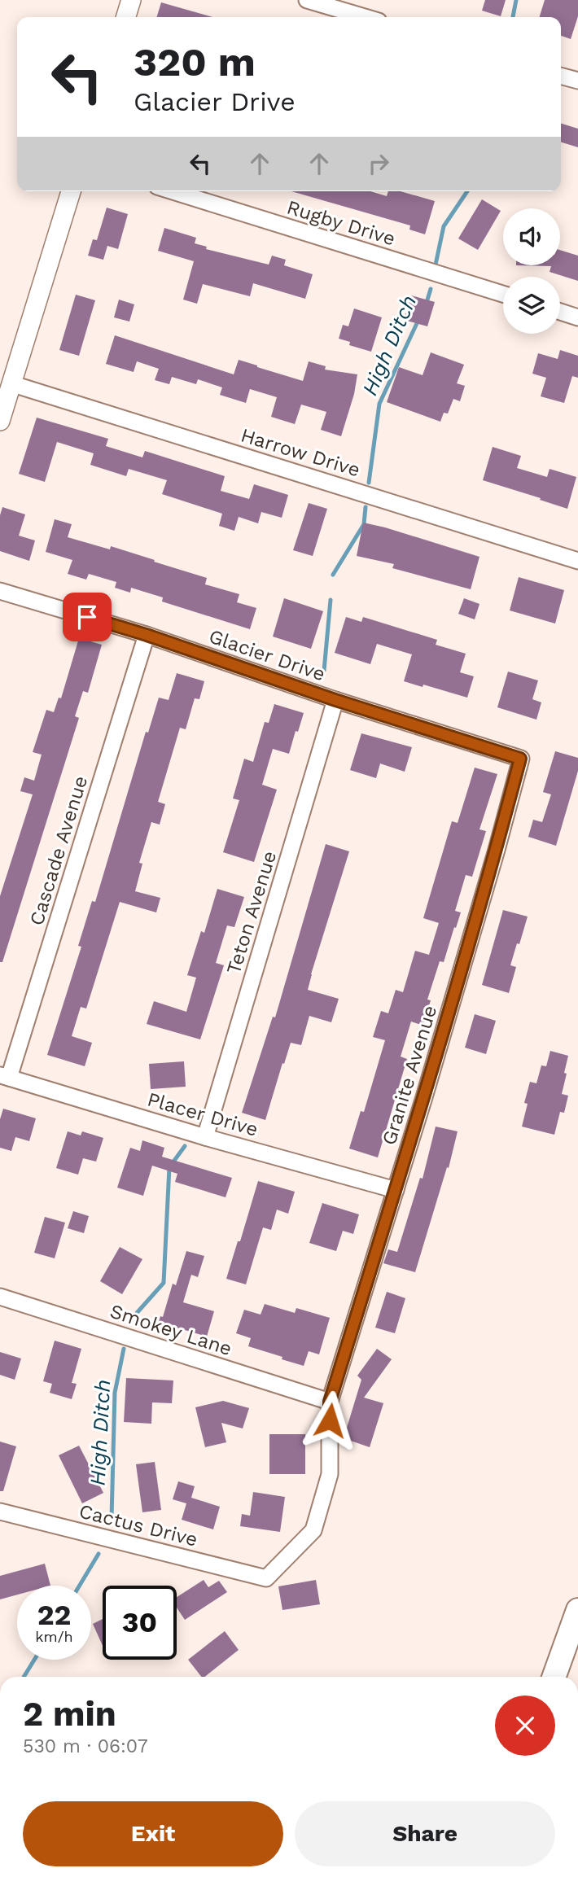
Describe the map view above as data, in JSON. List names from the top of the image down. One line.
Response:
{"streets":{"street":["Rugby Drive","Harrow Drive","Glacier Drive","Cascade Avenue","Teton Avenue","Granite Avenue","Placer Drive","Smokey Lane","Cactus Drive"]},"crossings":[["Glacier Drive","Cascade Avenue"],["Glacier Drive","Teton Avenue"],["Glacier Drive","Granite Avenue"],["Cascade Avenue","Placer Drive"],["Teton Avenue","Placer Drive"],["Granite Avenue","Placer Drive"],["Granite Avenue","Smokey Lane"],["Granite Avenue","Cactus Drive"]],"water":["High Ditch"],"page":{"turn":["320 m","Glacier Drive"],"speed":"22 km/h","limit":"30","heading":["2 min","530 m · 06:07"],"buttons":["Exit","Share"]}}
